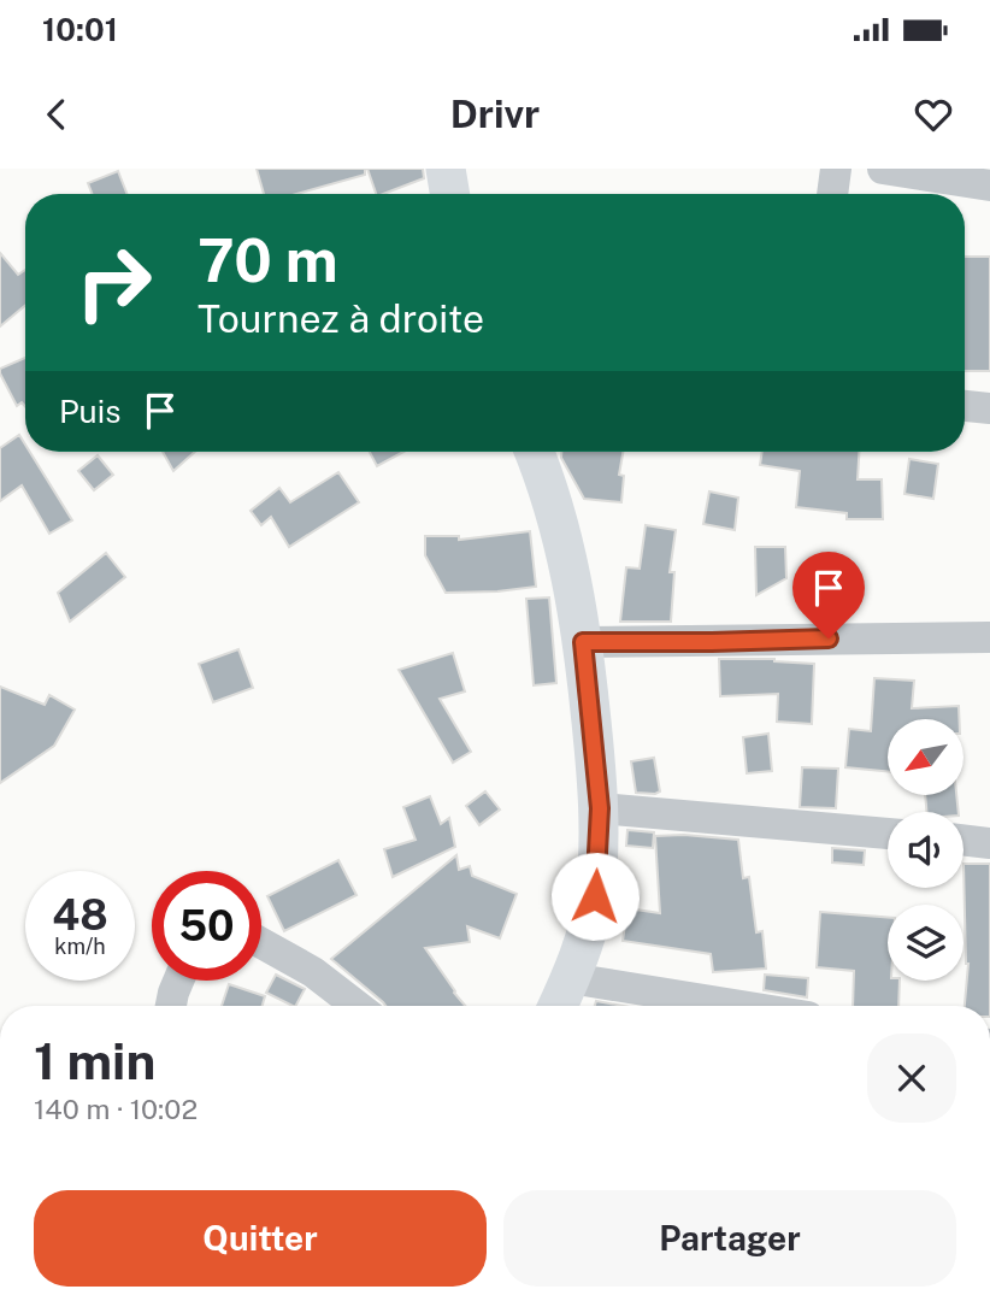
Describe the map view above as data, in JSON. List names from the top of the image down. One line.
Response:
{"north":"bottom left","page":{"status":"10:01","header":"Drivr","turn":["70 m","Tournez à droite"],"then":"Puis","speed":"48 km/h","limit":"50","heading":["1 min","140 m · 10:02"],"buttons":["Quitter","Partager"]}}
